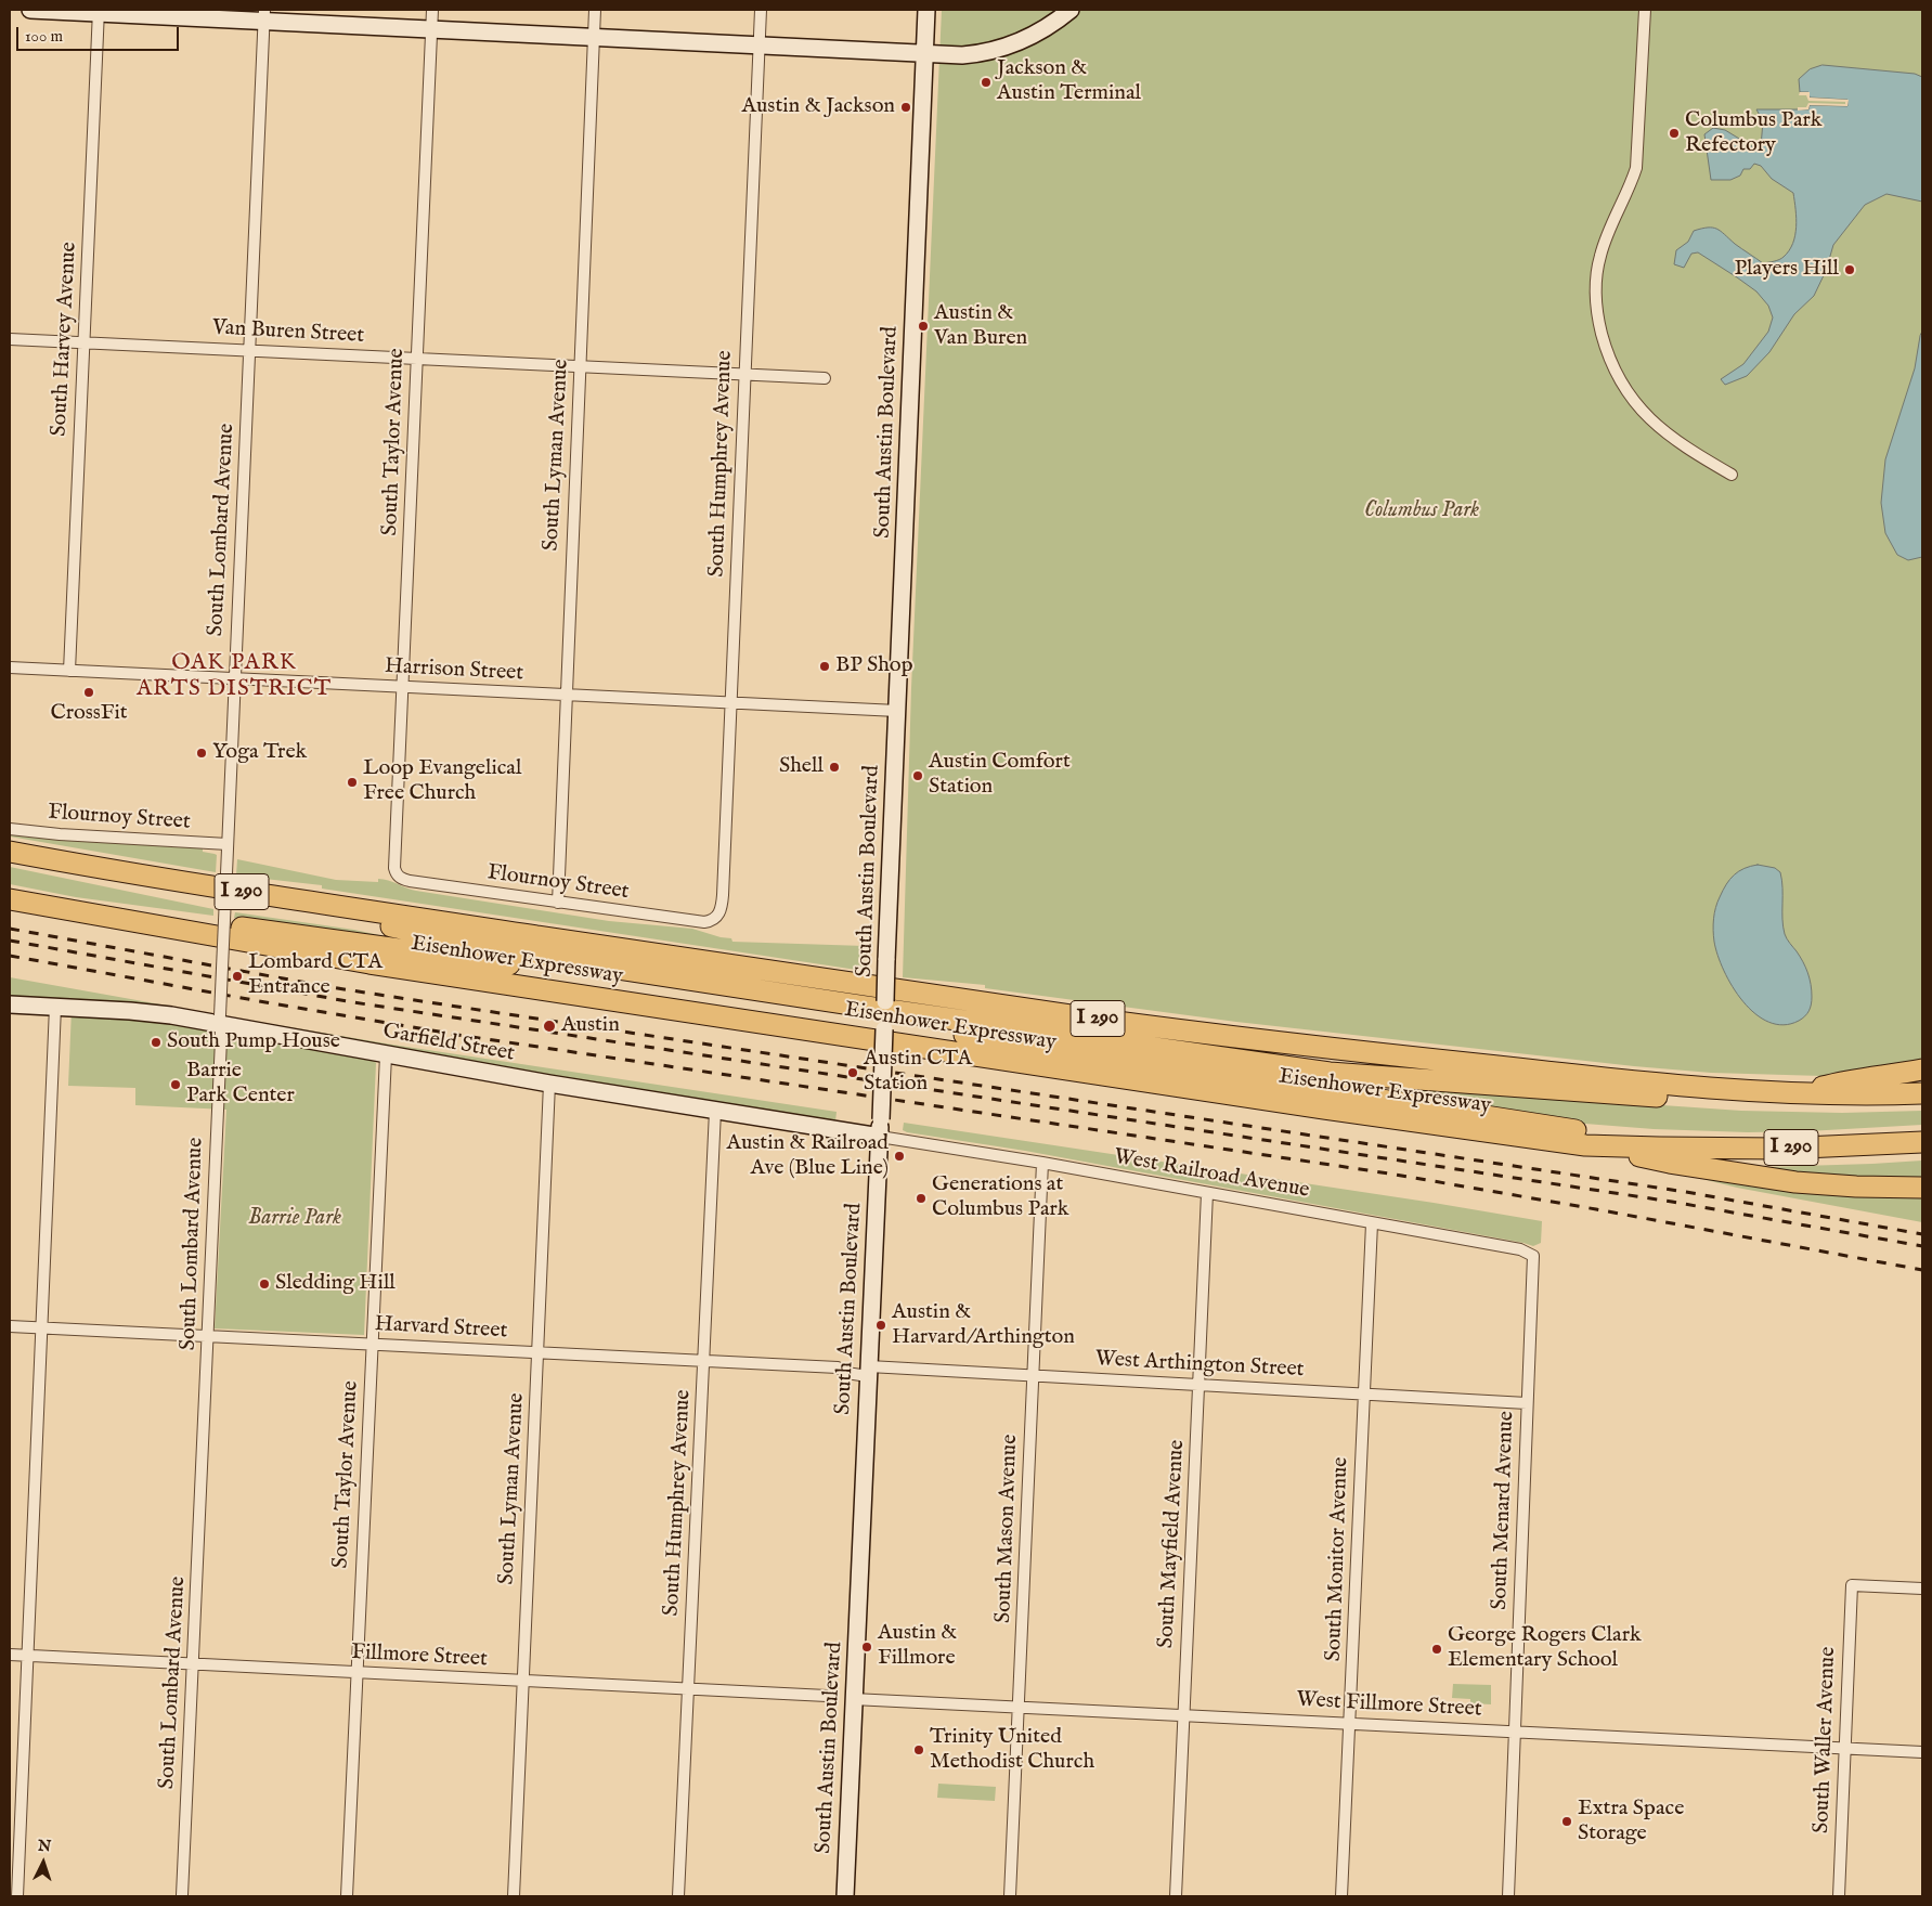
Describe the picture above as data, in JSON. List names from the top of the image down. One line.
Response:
{"streets":{"highway":["I 290","Eisenhower Expressway"],"street":["Van Buren Street","South Harvey Avenue","South Austin Boulevard","South Taylor Avenue","South Lyman Avenue","South Humphrey Avenue","South Lombard Avenue","Harrison Street","Flournoy Street","Garfield Street","West Railroad Avenue","Harvard Street","West Arthington Street","South Menard Avenue","South Mason Avenue","South Mayfield Avenue","South Monitor Avenue","Fillmore Street","West Fillmore Street","South Waller Avenue"]},"crossings":[["Van Buren Street","South Harvey Avenue"],["Van Buren Street","South Taylor Avenue"],["Van Buren Street","South Lyman Avenue"],["Van Buren Street","South Humphrey Avenue"],["Van Buren Street","South Lombard Avenue"],["South Harvey Avenue","Harrison Street"],["South Austin Boulevard","Harrison Street"],["South Austin Boulevard","Garfield Street"],["South Austin Boulevard","West Railroad Avenue"],["South Austin Boulevard","Harvard Street"],["South Austin Boulevard","West Arthington Street"],["South Austin Boulevard","West Fillmore Street"],["South Taylor Avenue","Harrison Street"],["South Taylor Avenue","Flournoy Street"],["South Taylor Avenue","Garfield Street"],["South Taylor Avenue","Harvard Street"],["South Taylor Avenue","Fillmore Street"],["South Lyman Avenue","Harrison Street"],["South Lyman Avenue","Flournoy Street"],["South Lyman Avenue","Garfield Street"],["South Lyman Avenue","Harvard Street"],["South Lyman Avenue","Fillmore Street"],["South Humphrey Avenue","Harrison Street"],["South Humphrey Avenue","Flournoy Street"],["South Humphrey Avenue","Garfield Street"],["South Humphrey Avenue","Harvard Street"],["South Humphrey Avenue","Fillmore Street"],["South Lombard Avenue","Harrison Street"],["South Lombard Avenue","Flournoy Street"],["South Lombard Avenue","Garfield Street"],["South Lombard Avenue","Harvard Street"],["South Lombard Avenue","Fillmore Street"],["Garfield Street","West Railroad Avenue"],["West Railroad Avenue","South Menard Avenue"],["West Railroad Avenue","South Mason Avenue"],["West Railroad Avenue","South Mayfield Avenue"],["West Railroad Avenue","South Monitor Avenue"],["Harvard Street","West Arthington Street"],["West Arthington Street","South Menard Avenue"],["West Arthington Street","South Mason Avenue"],["West Arthington Street","South Mayfield Avenue"],["West Arthington Street","South Monitor Avenue"],["South Menard Avenue","West Fillmore Street"],["South Mason Avenue","West Fillmore Street"],["South Mayfield Avenue","West Fillmore Street"],["South Monitor Avenue","West Fillmore Street"],["West Fillmore Street","South Waller Avenue"]],"districts":["OAK PARK ARTS DISTRICT"],"parks":["Columbus Park","Barrie Park"],"places":["Jackson & Austin Terminal","Austin & Jackson","Columbus Park Refectory","Players Hill","Austin & Van Buren","BP Shop","CrossFit","Yoga Trek","Shell","Austin Comfort Station","Loop Evangelical Free Church","Lombard CTA Entrance","Austin","South Pump House","Austin CTA Station","Barrie Park Center","Austin & Railroad Ave (Blue Line)","Generations at Columbus Park","Sledding Hill","Austin & Harvard/Arthington","Austin & Fillmore","George Rogers Clark Elementary School","Trinity United Methodist Church","Extra Space Storage"],"scale_bar":"100 m","north":"top"}
